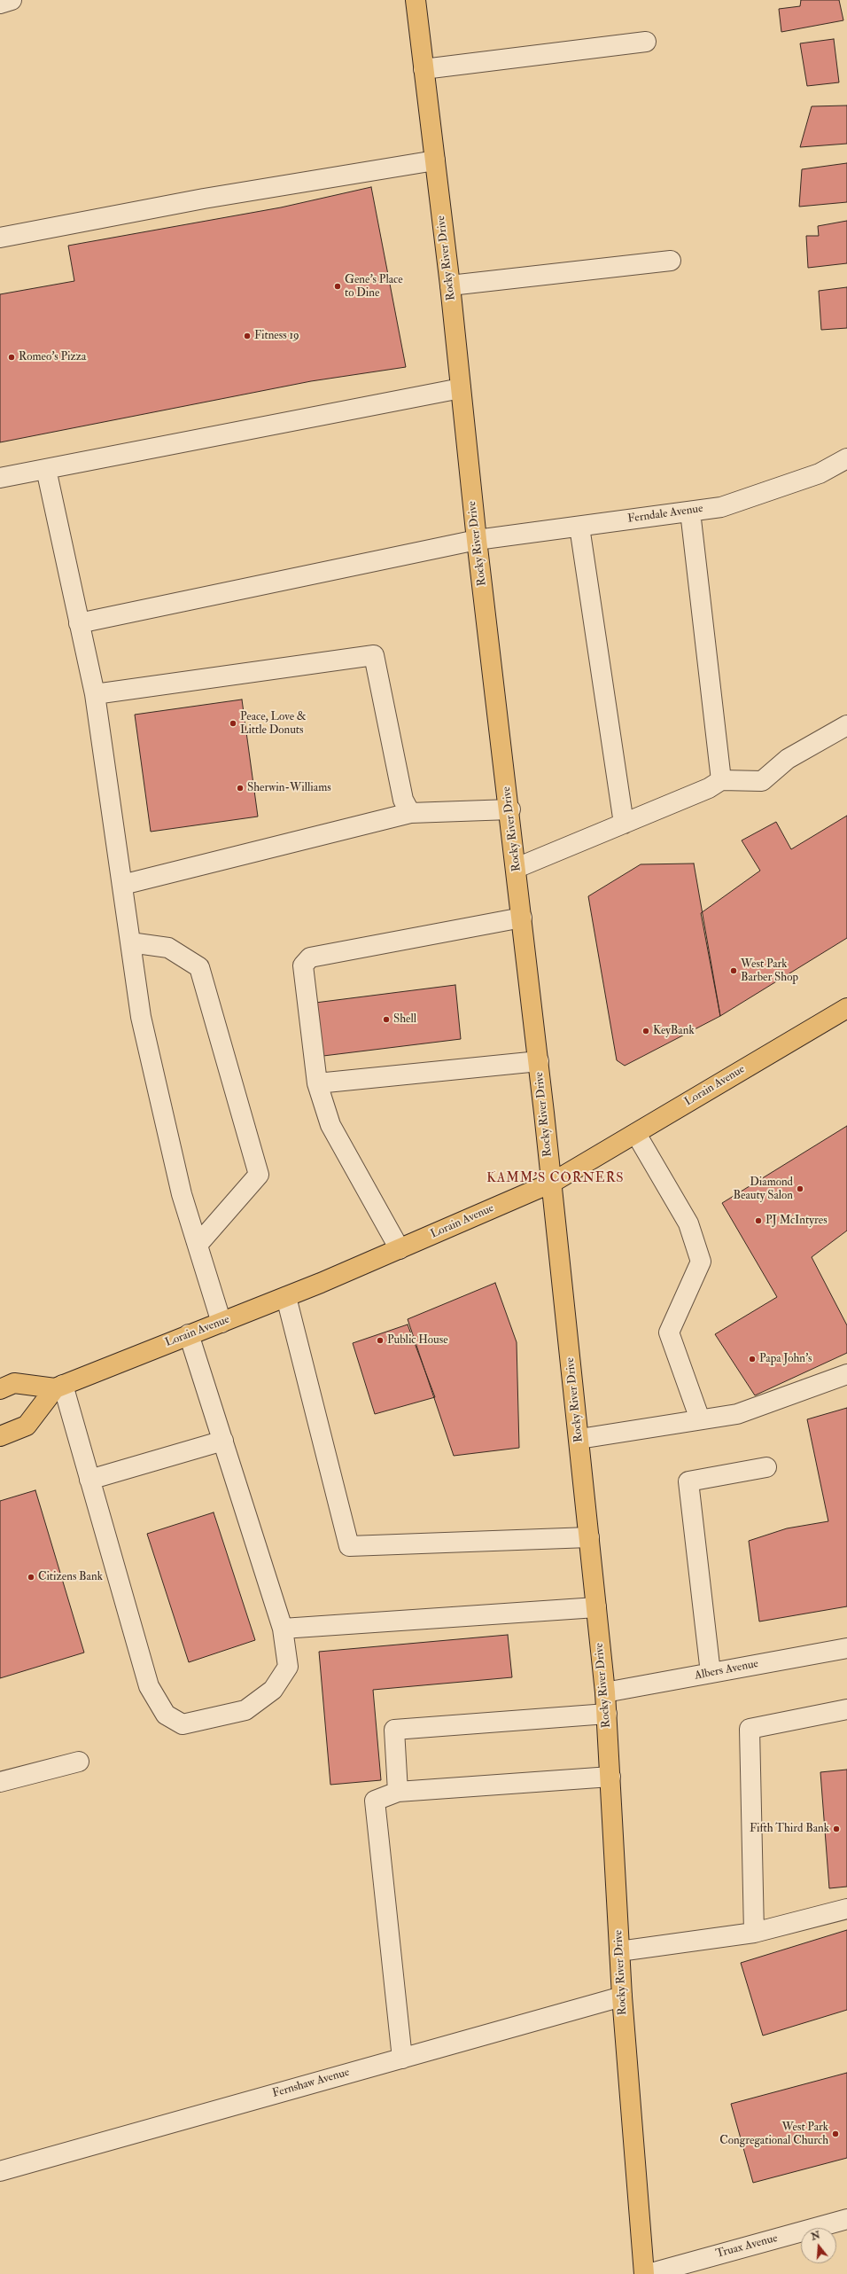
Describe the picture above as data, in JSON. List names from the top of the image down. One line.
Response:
{"streets":{"main road":["Rocky River Drive","Lorain Avenue"],"street":["Ferndale Avenue","Albers Avenue","Fernshaw Avenue","Truax Avenue"]},"crossings":[["Rocky River Drive","Ferndale Avenue"],["Rocky River Drive","Lorain Avenue"],["Rocky River Drive","Albers Avenue"],["Rocky River Drive","Fernshaw Avenue"]],"districts":["KAMM'S CORNERS"],"places":["Gene's Place to Dine","Fitness 19","Romeo's Pizza","Peace, Love & Little Donuts","Sherwin-Williams","West Park Barber Shop","Shell","KeyBank","Diamond Beauty Salon","PJ McIntyres","Public House","Papa John's","Citizens Bank","Fifth Third Bank","West Park Congregational Church"],"north":"top"}
